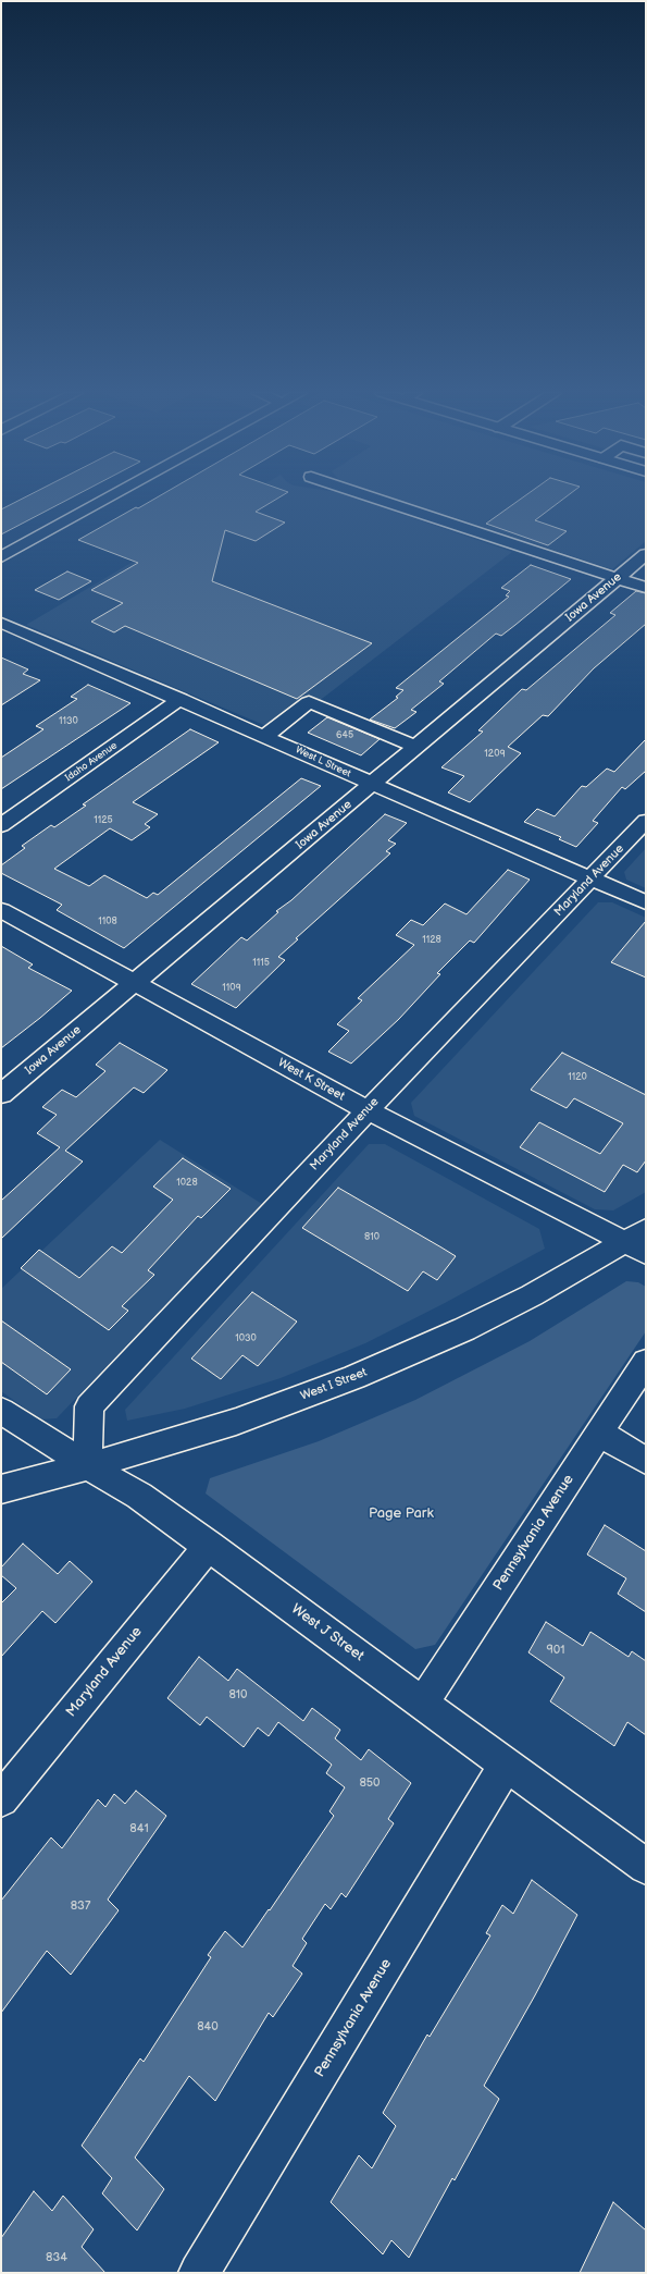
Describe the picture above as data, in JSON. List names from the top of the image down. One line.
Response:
{"streets":{"main road":["Iowa Avenue","Idaho Avenue","West L Street","Maryland Avenue","West K Street","West I Street","Pennsylvania Avenue","West J Street"]},"crossings":[["Iowa Avenue","West L Street"],["Iowa Avenue","West K Street"],["Idaho Avenue","West L Street"],["West L Street","Maryland Avenue"],["Maryland Avenue","West K Street"],["Maryland Avenue","West I Street"],["Maryland Avenue","West J Street"],["West K Street","West I Street"],["West I Street","West J Street"],["Pennsylvania Avenue","West J Street"]],"parks":["Page Park"],"house_numbers":["1130","645","1209","1125","1108","1128","1115","1109","1120","1028","810","1030","901","810","850","841","837","840","834"]}
